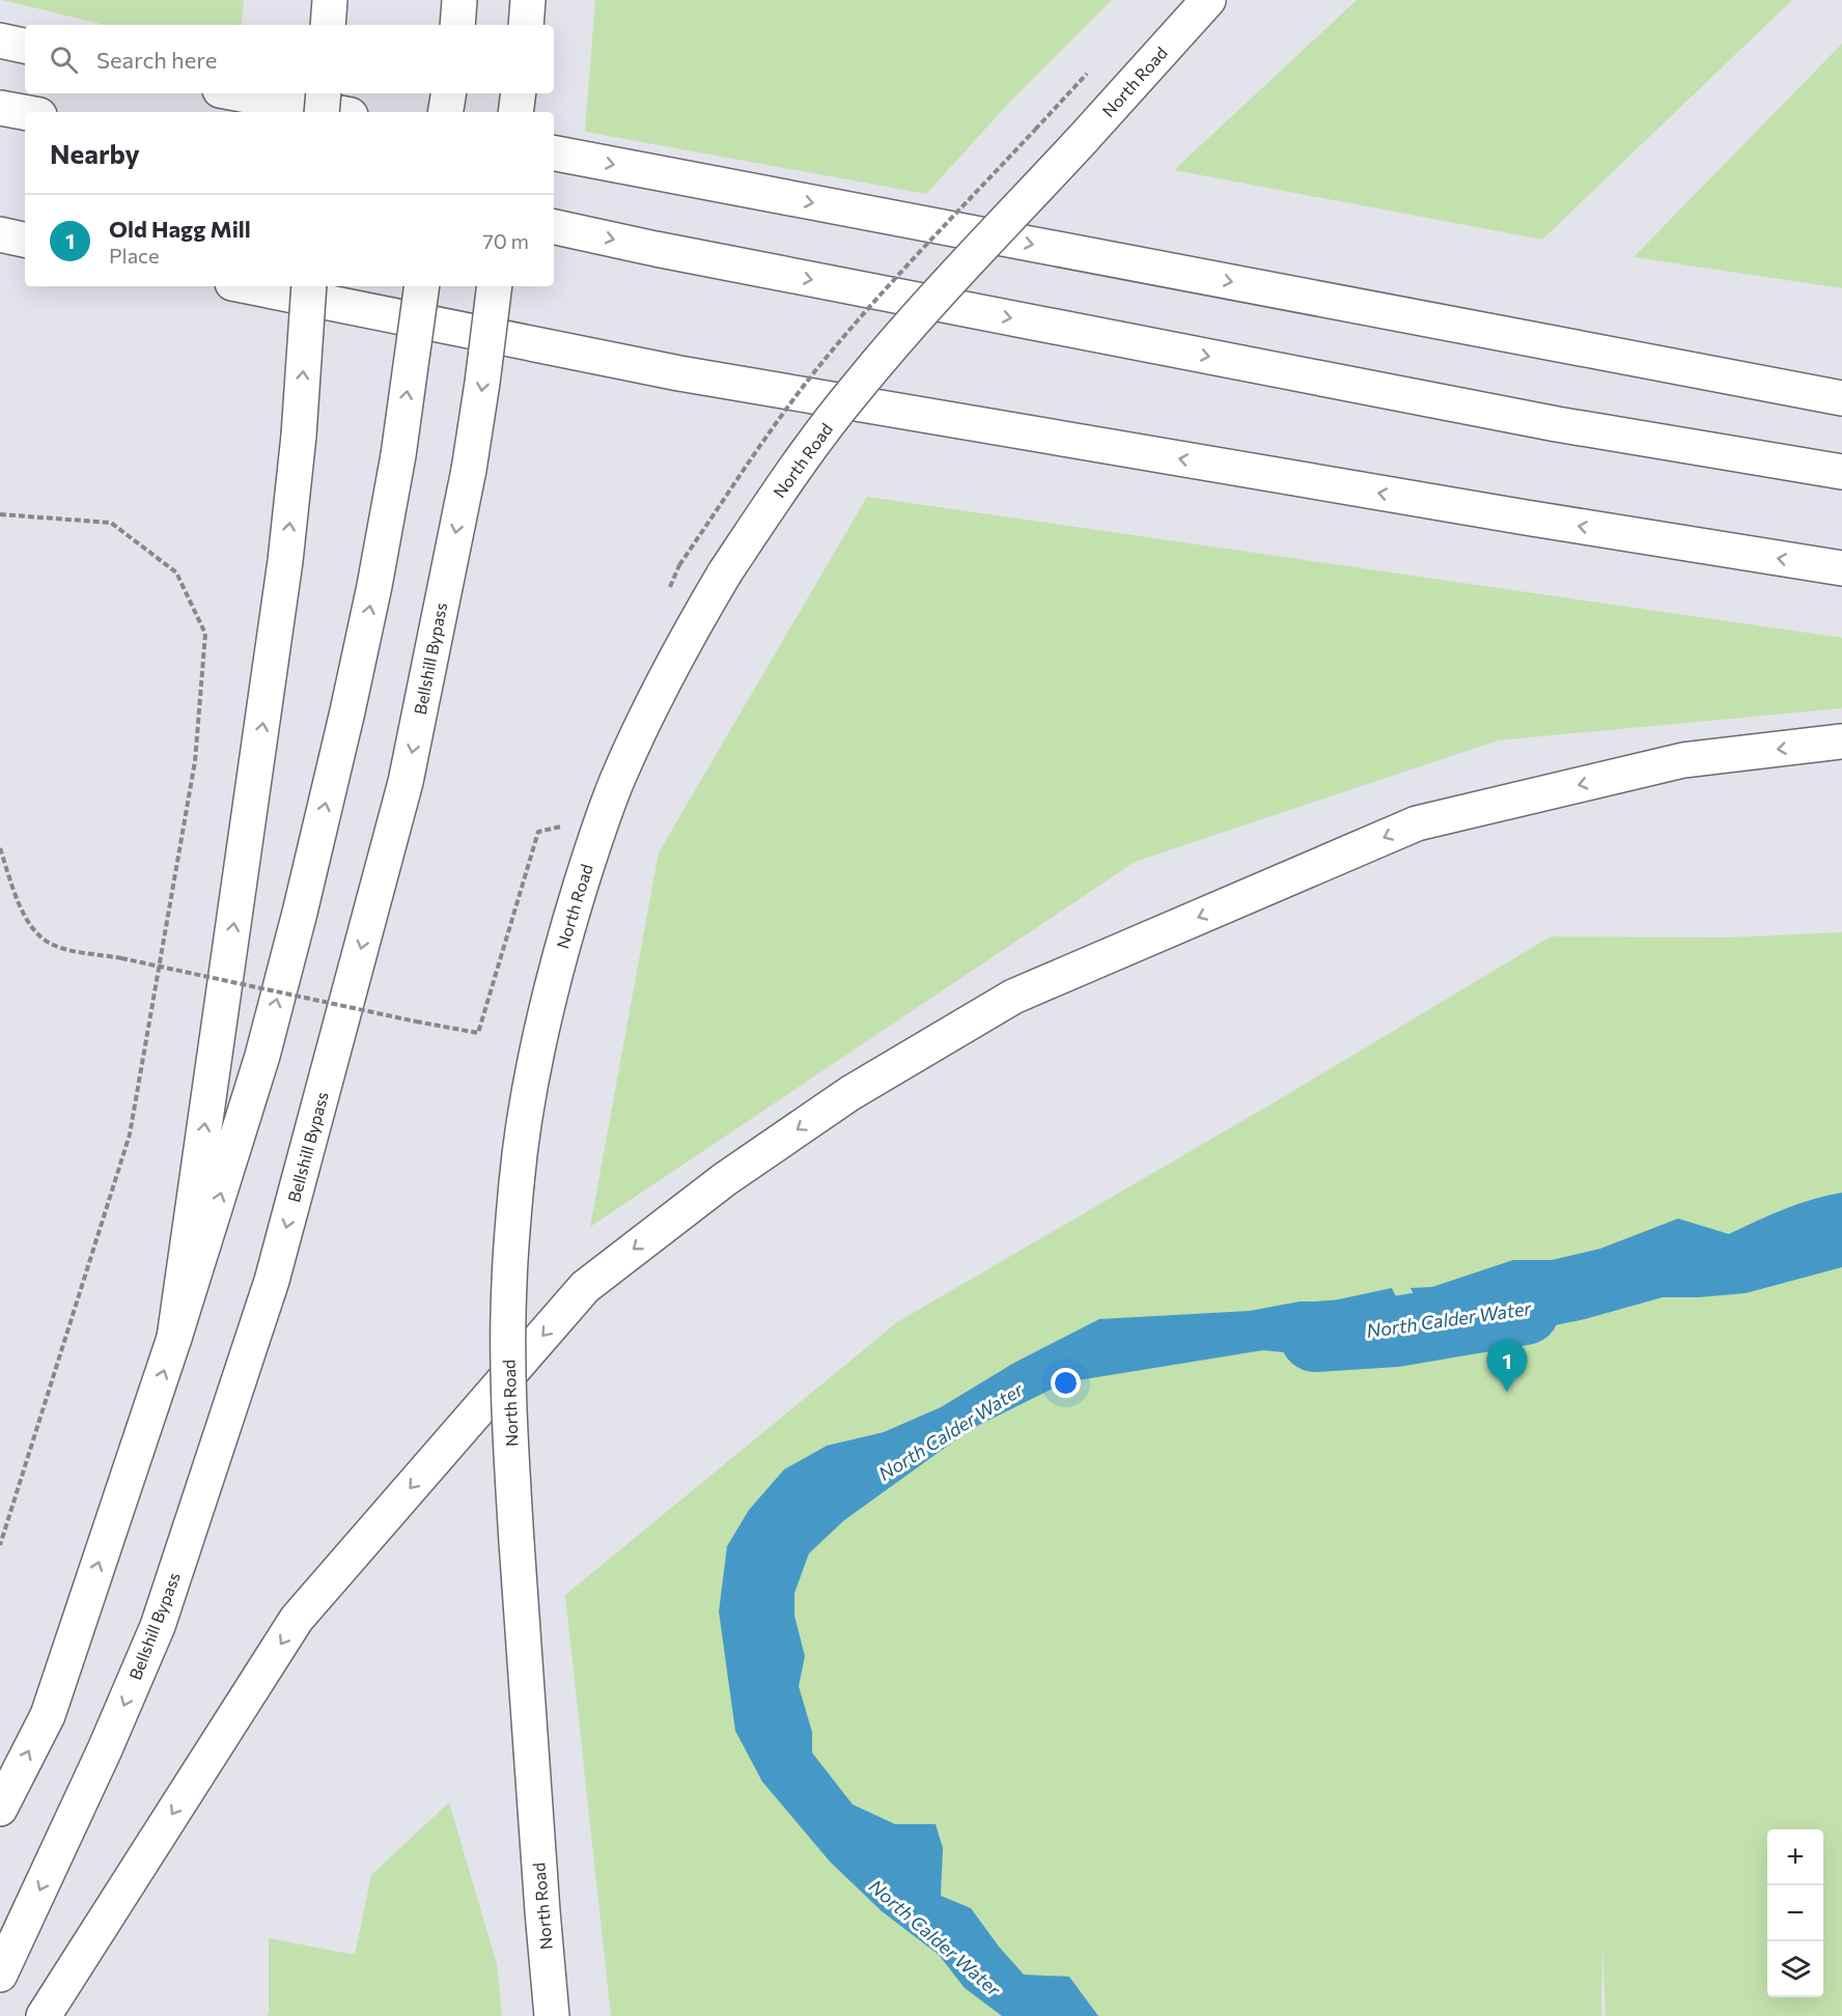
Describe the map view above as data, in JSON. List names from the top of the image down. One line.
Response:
{"streets":{"main road":["North Road","Bellshill Bypass"]},"water":["North Calder Water"],"page":{"search":"Search here","heading":"Nearby","list":[{"mark":"1","name":"Old Hagg Mill","note":"Place","value":"70 m"}],"pins":"1","map_buttons":["+","−"]}}
